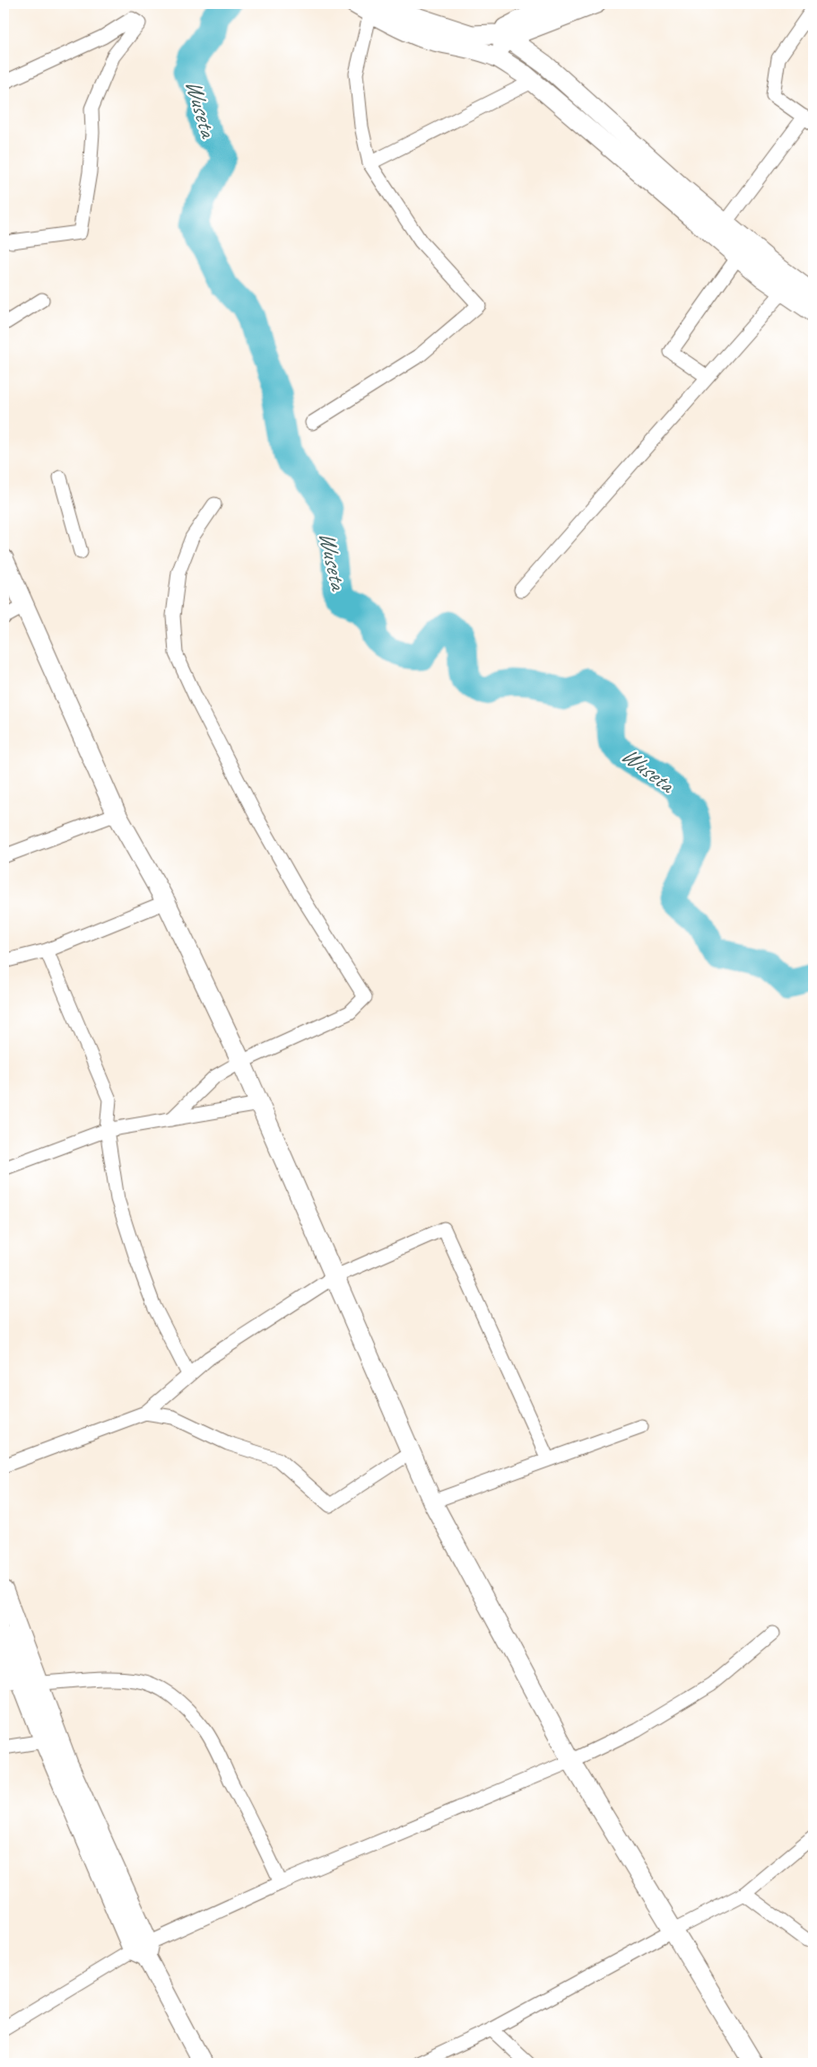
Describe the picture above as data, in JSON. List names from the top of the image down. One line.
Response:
{"water":["Wuseta"]}
